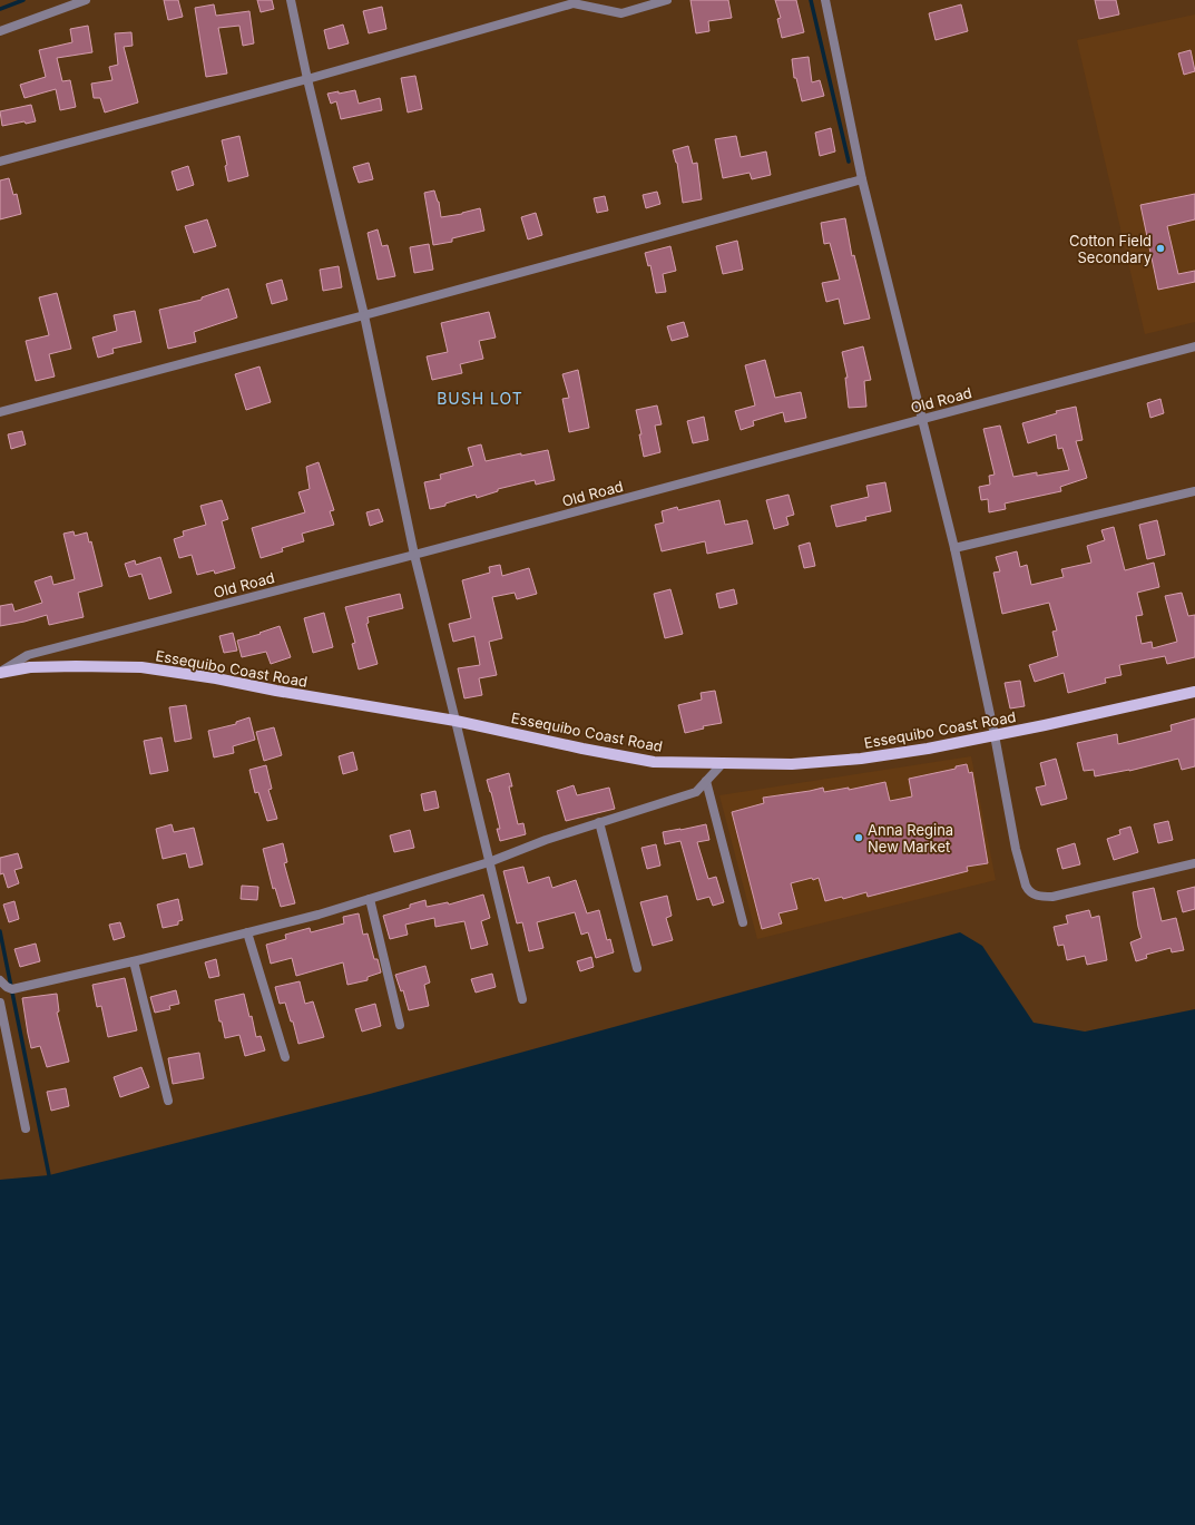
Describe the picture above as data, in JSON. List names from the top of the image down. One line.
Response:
{"streets":{"main road":["Essequibo Coast Road"],"street":["Old Road"]},"crossings":[["Old Road","Essequibo Coast Road"]],"districts":["BUSH LOT"],"places":["Cotton Field Secondary","Anna Regina New Market"]}
